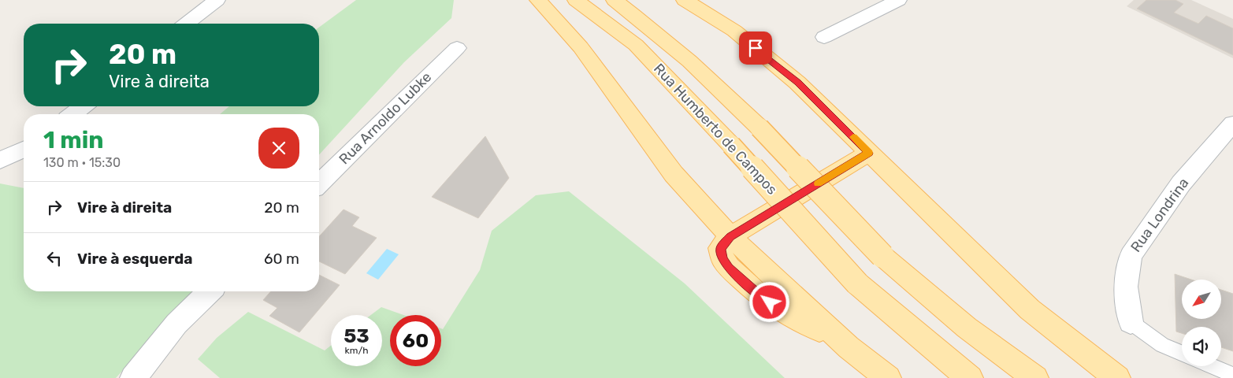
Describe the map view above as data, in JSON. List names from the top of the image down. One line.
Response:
{"streets":{"main road":["Rua Humberto de Campos"],"street":["Rua Arnoldo Lubke","Rua Londrina"]},"north":"bottom left","page":{"turn":["20 m","Vire à direita"],"heading":["1 min","130 m · 15:30"],"list":[{"name":"Vire à direita","value":"20 m"},{"name":"Vire à esquerda","value":"60 m"}],"speed":"53 km/h","limit":"60"}}
